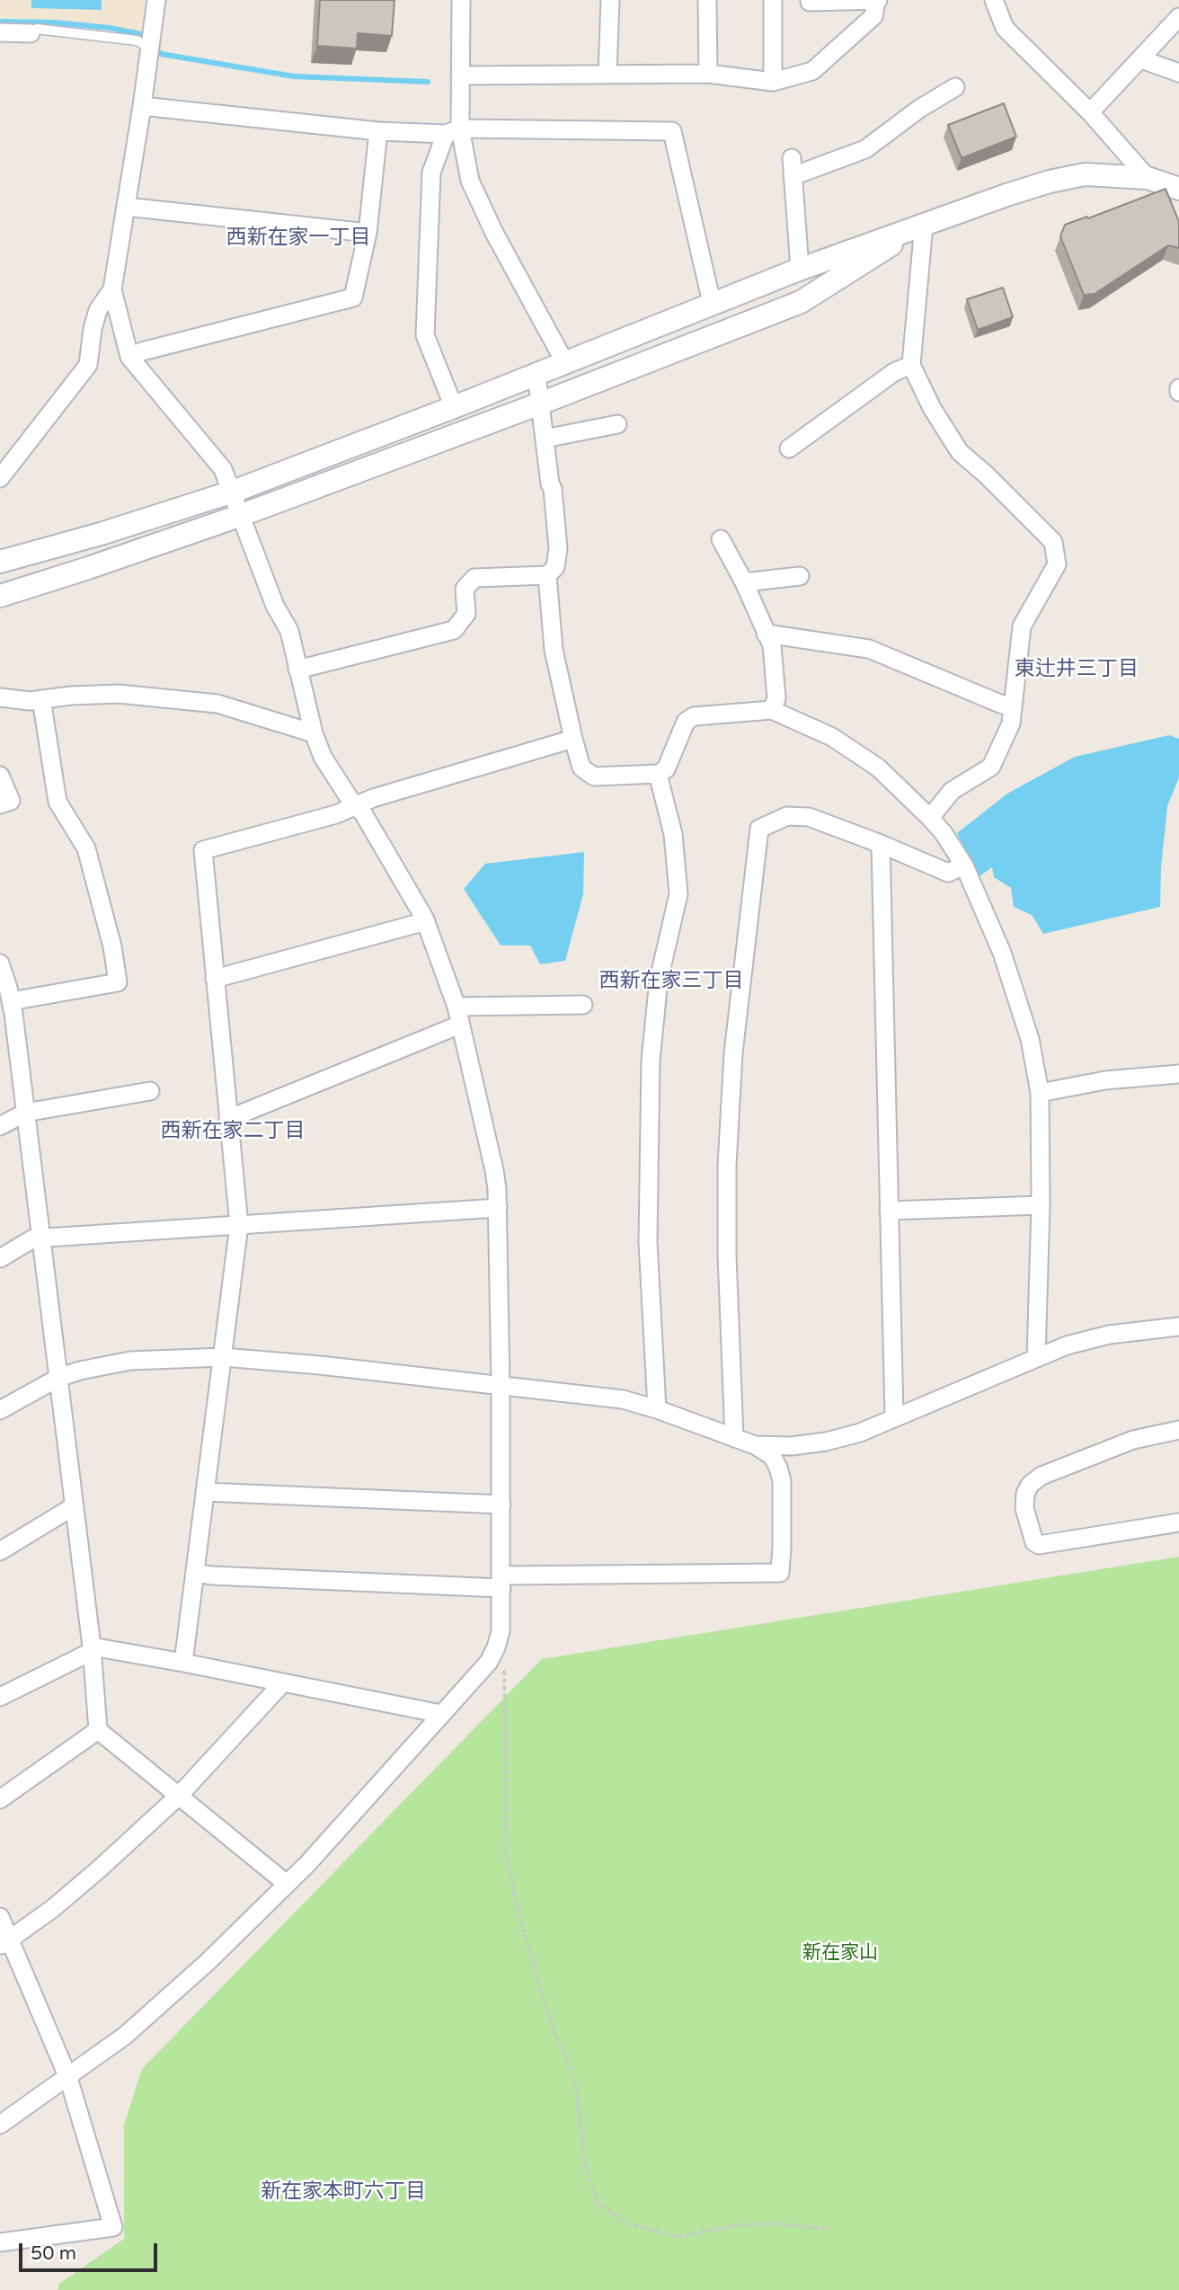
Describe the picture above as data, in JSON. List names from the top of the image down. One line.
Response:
{"districts":["西新在家一丁目","東辻井三丁目","西新在家三丁目","西新在家二丁目","新在家本町六丁目"],"parks":["新在家山"],"scale_bar":"50 m"}
